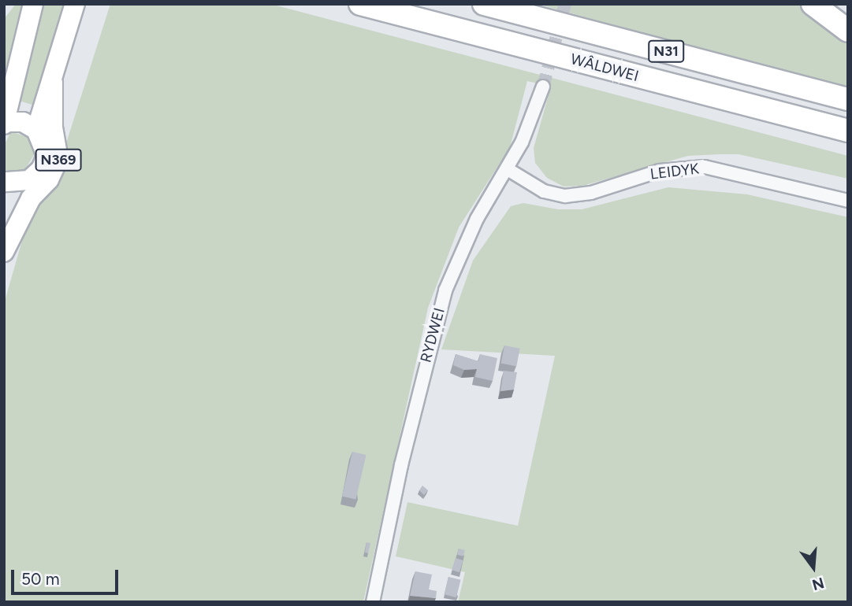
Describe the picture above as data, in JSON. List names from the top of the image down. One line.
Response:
{"streets":{"highway":["N31","WÂLDWEI"],"main road":["N369"],"street":["LEIDYK","RYDWEI"]},"crossings":[["LEIDYK","RYDWEI"]],"scale_bar":"50 m","north":"bottom"}
